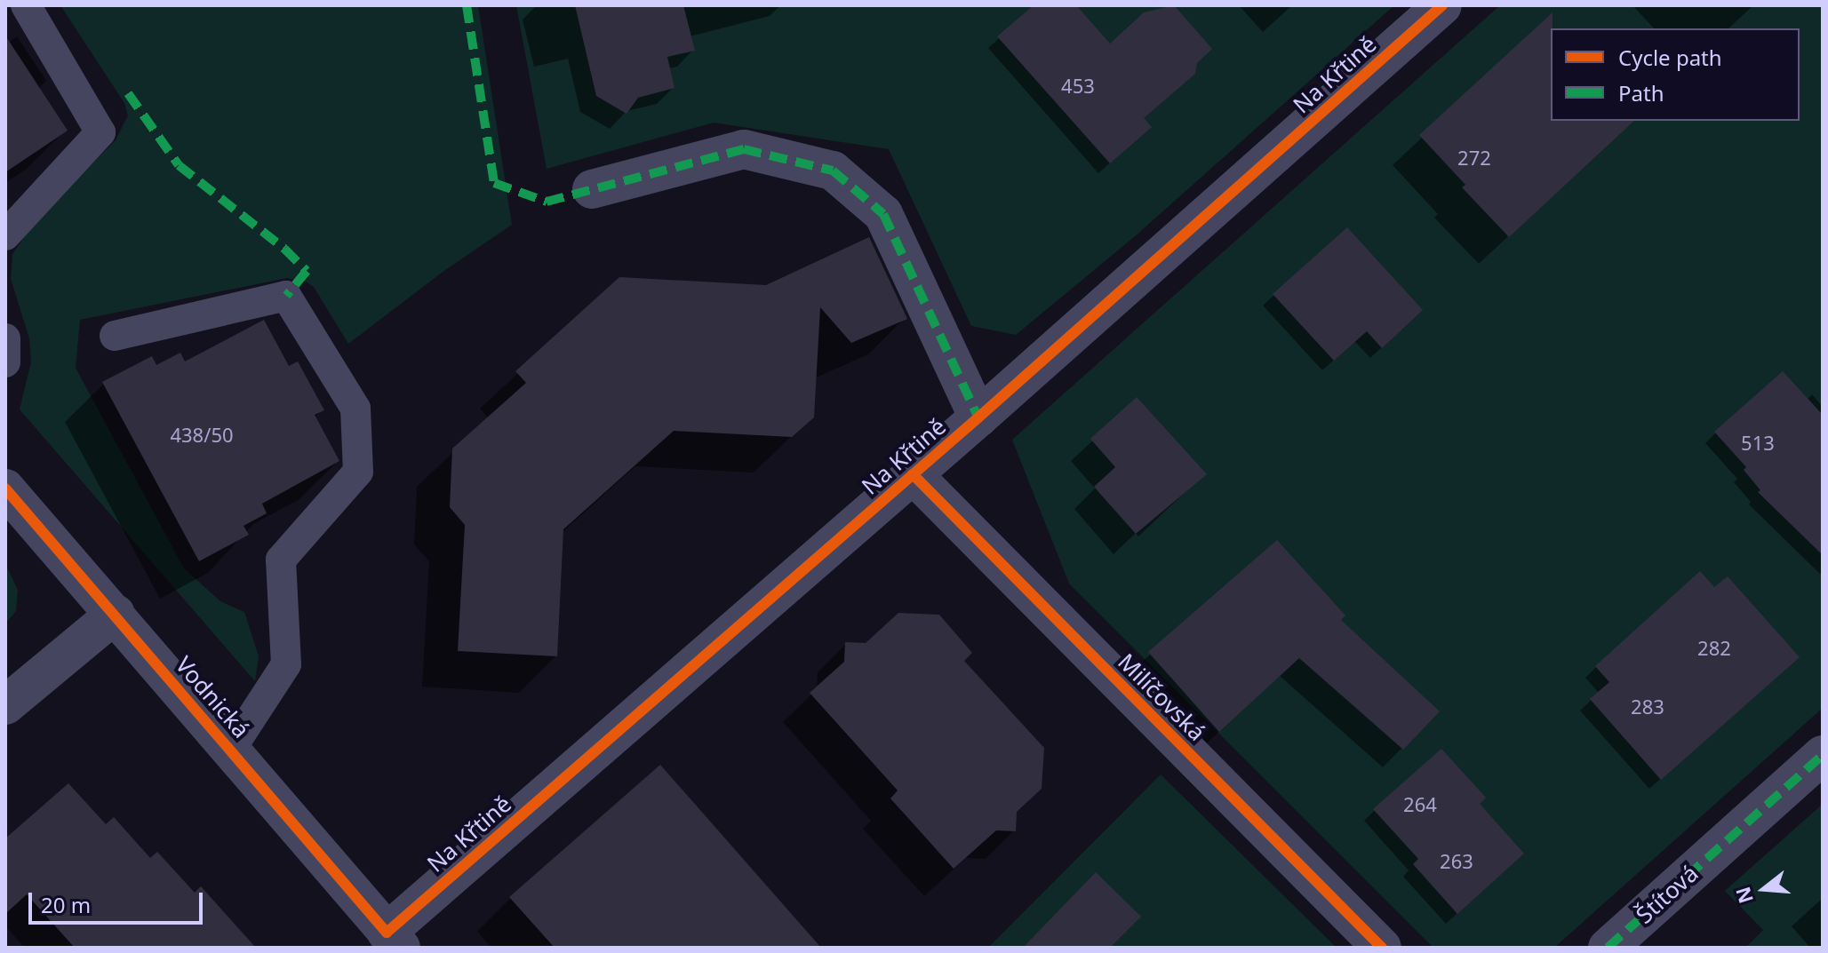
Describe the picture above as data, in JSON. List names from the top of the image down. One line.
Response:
{"streets":{"street":["Na Křtině","Vodnická","Milíčovská","Štítová"]},"crossings":[["Na Křtině","Vodnická"],["Na Křtině","Milíčovská"]],"house_numbers":["453","272","438/50","513","282","283","264","263"],"legend":["Cycle path","Path"],"scale_bar":"20 m","north":"left"}
